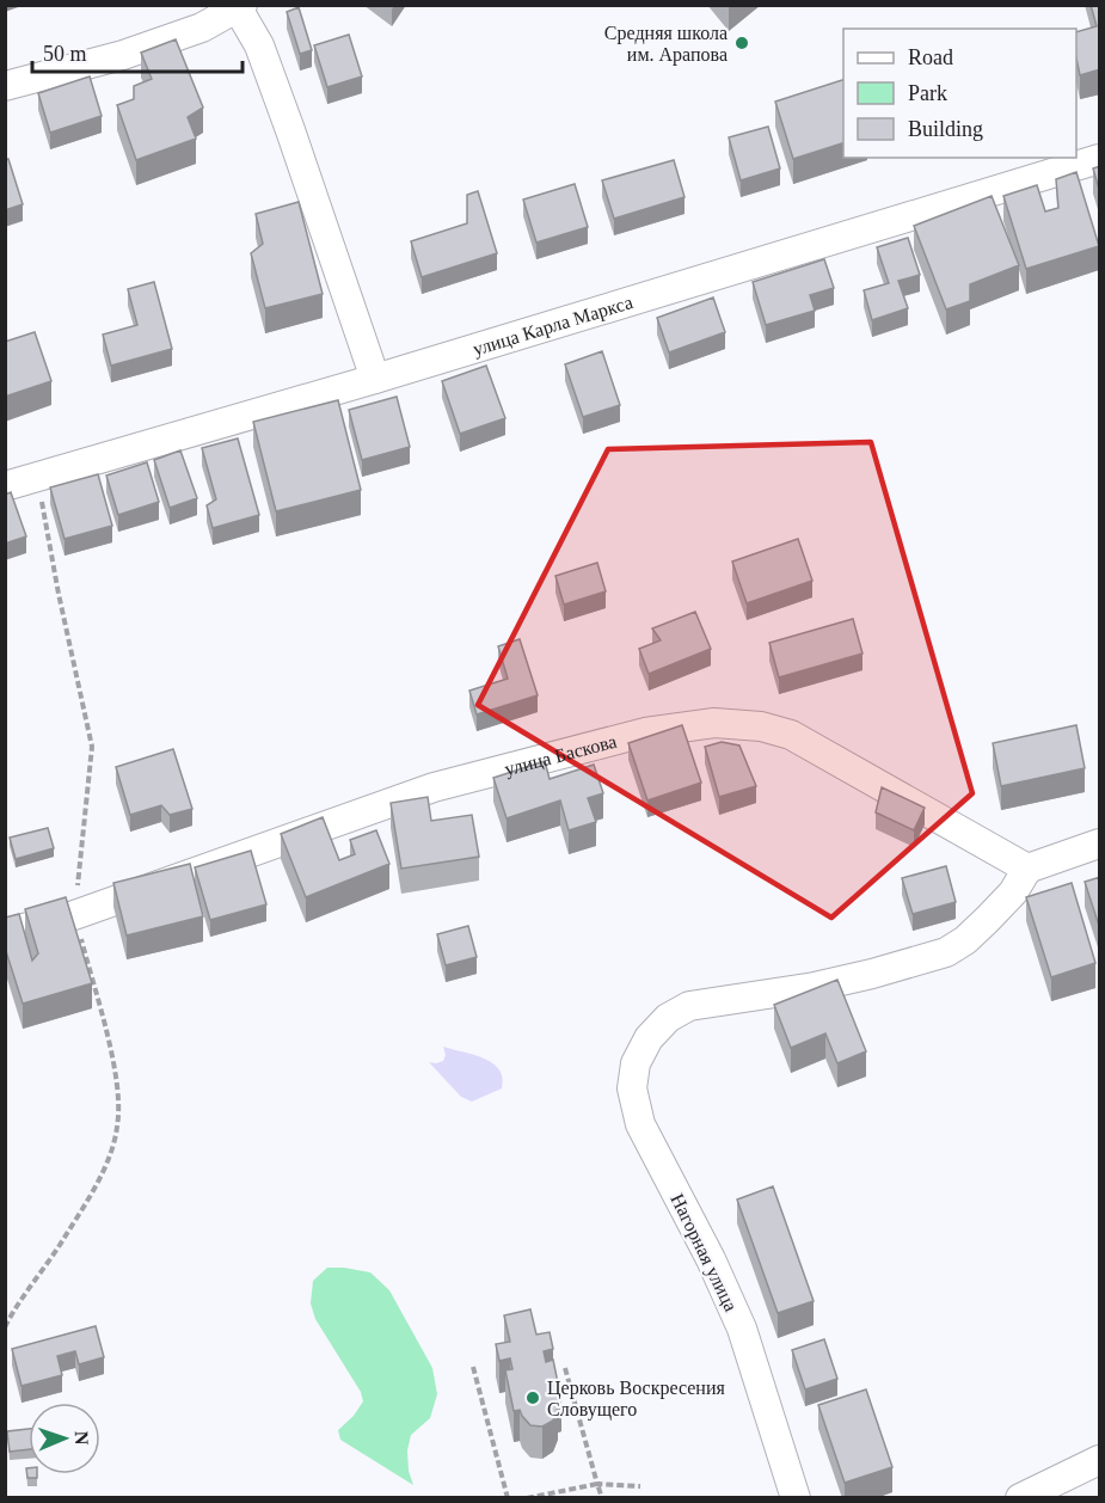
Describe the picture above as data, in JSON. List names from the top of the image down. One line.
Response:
{"streets":{"street":["улица Карла Маркса","улица Баскова","Нагорная улица"]},"crossings":[["улица Баскова","Нагорная улица"]],"places":["Средняя школа им. Арапова","Церковь Воскресения Словущего"],"legend":["Road","Park","Building"],"scale_bar":"50 m","north":"right"}
